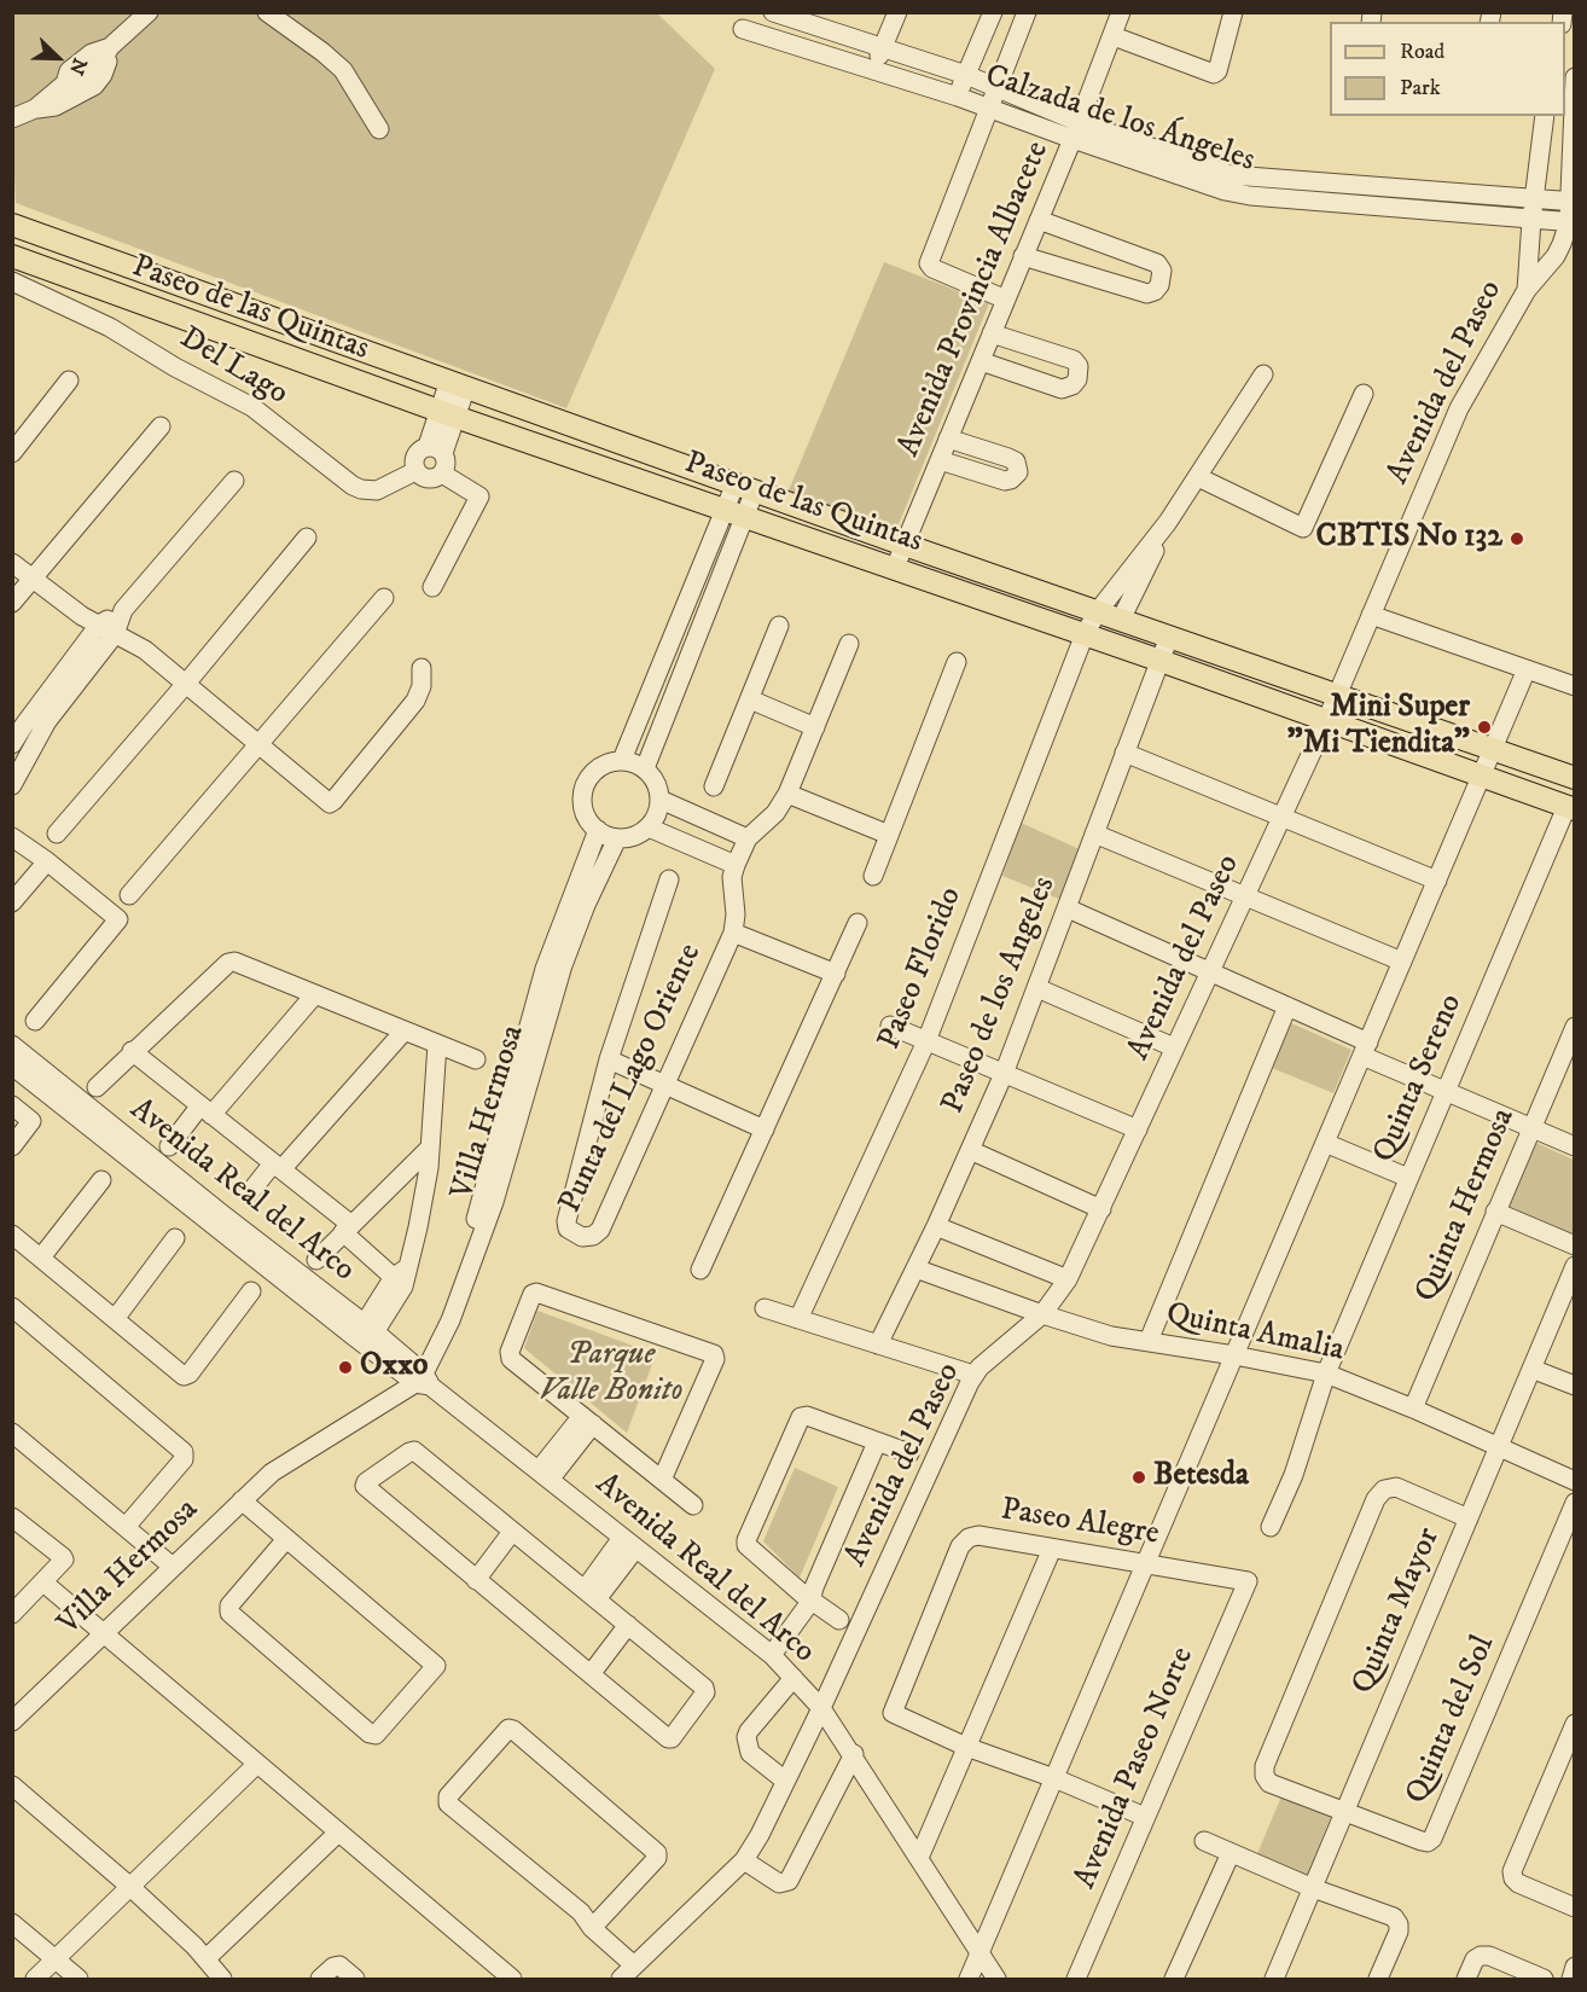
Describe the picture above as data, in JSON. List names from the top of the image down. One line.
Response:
{"streets":{"main road":["Paseo de las Quintas"],"street":["Calzada de los Ángeles","Avenida Provincia Albacete","Del Lago","Avenida del Paseo","Paseo Florido","Paseo de los Angeles","Punta del Lago Oriente","Quinta Sereno","Villa Hermosa","Avenida Real del Arco","Quinta Hermosa","Quinta Amalia","Paseo Alegre","Quinta Mayor","Quinta del Sol","Avenida Paseo Norte"]},"crossings":[["Calzada de los Ángeles","Avenida Provincia Albacete"],["Calzada de los Ángeles","Avenida del Paseo"],["Avenida Provincia Albacete","Paseo de las Quintas"],["Paseo de las Quintas","Avenida del Paseo"],["Paseo de las Quintas","Paseo Florido"],["Paseo de las Quintas","Paseo de los Angeles"],["Paseo de las Quintas","Quinta Sereno"],["Avenida del Paseo","Avenida Real del Arco"],["Avenida del Paseo","Quinta Amalia"],["Paseo de los Angeles","Quinta Amalia"],["Quinta Sereno","Quinta Amalia"],["Villa Hermosa","Avenida Real del Arco"],["Quinta Hermosa","Quinta Amalia"],["Quinta Amalia","Quinta Mayor"],["Paseo Alegre","Avenida Paseo Norte"],["Quinta Mayor","Quinta del Sol"]],"parks":["Parque Valle Bonito"],"places":["CBTIS No 132","Mini Super \"Mi Tiendita\"","Oxxo","Betesda"],"legend":["Road","Park"],"north":"bottom right"}
